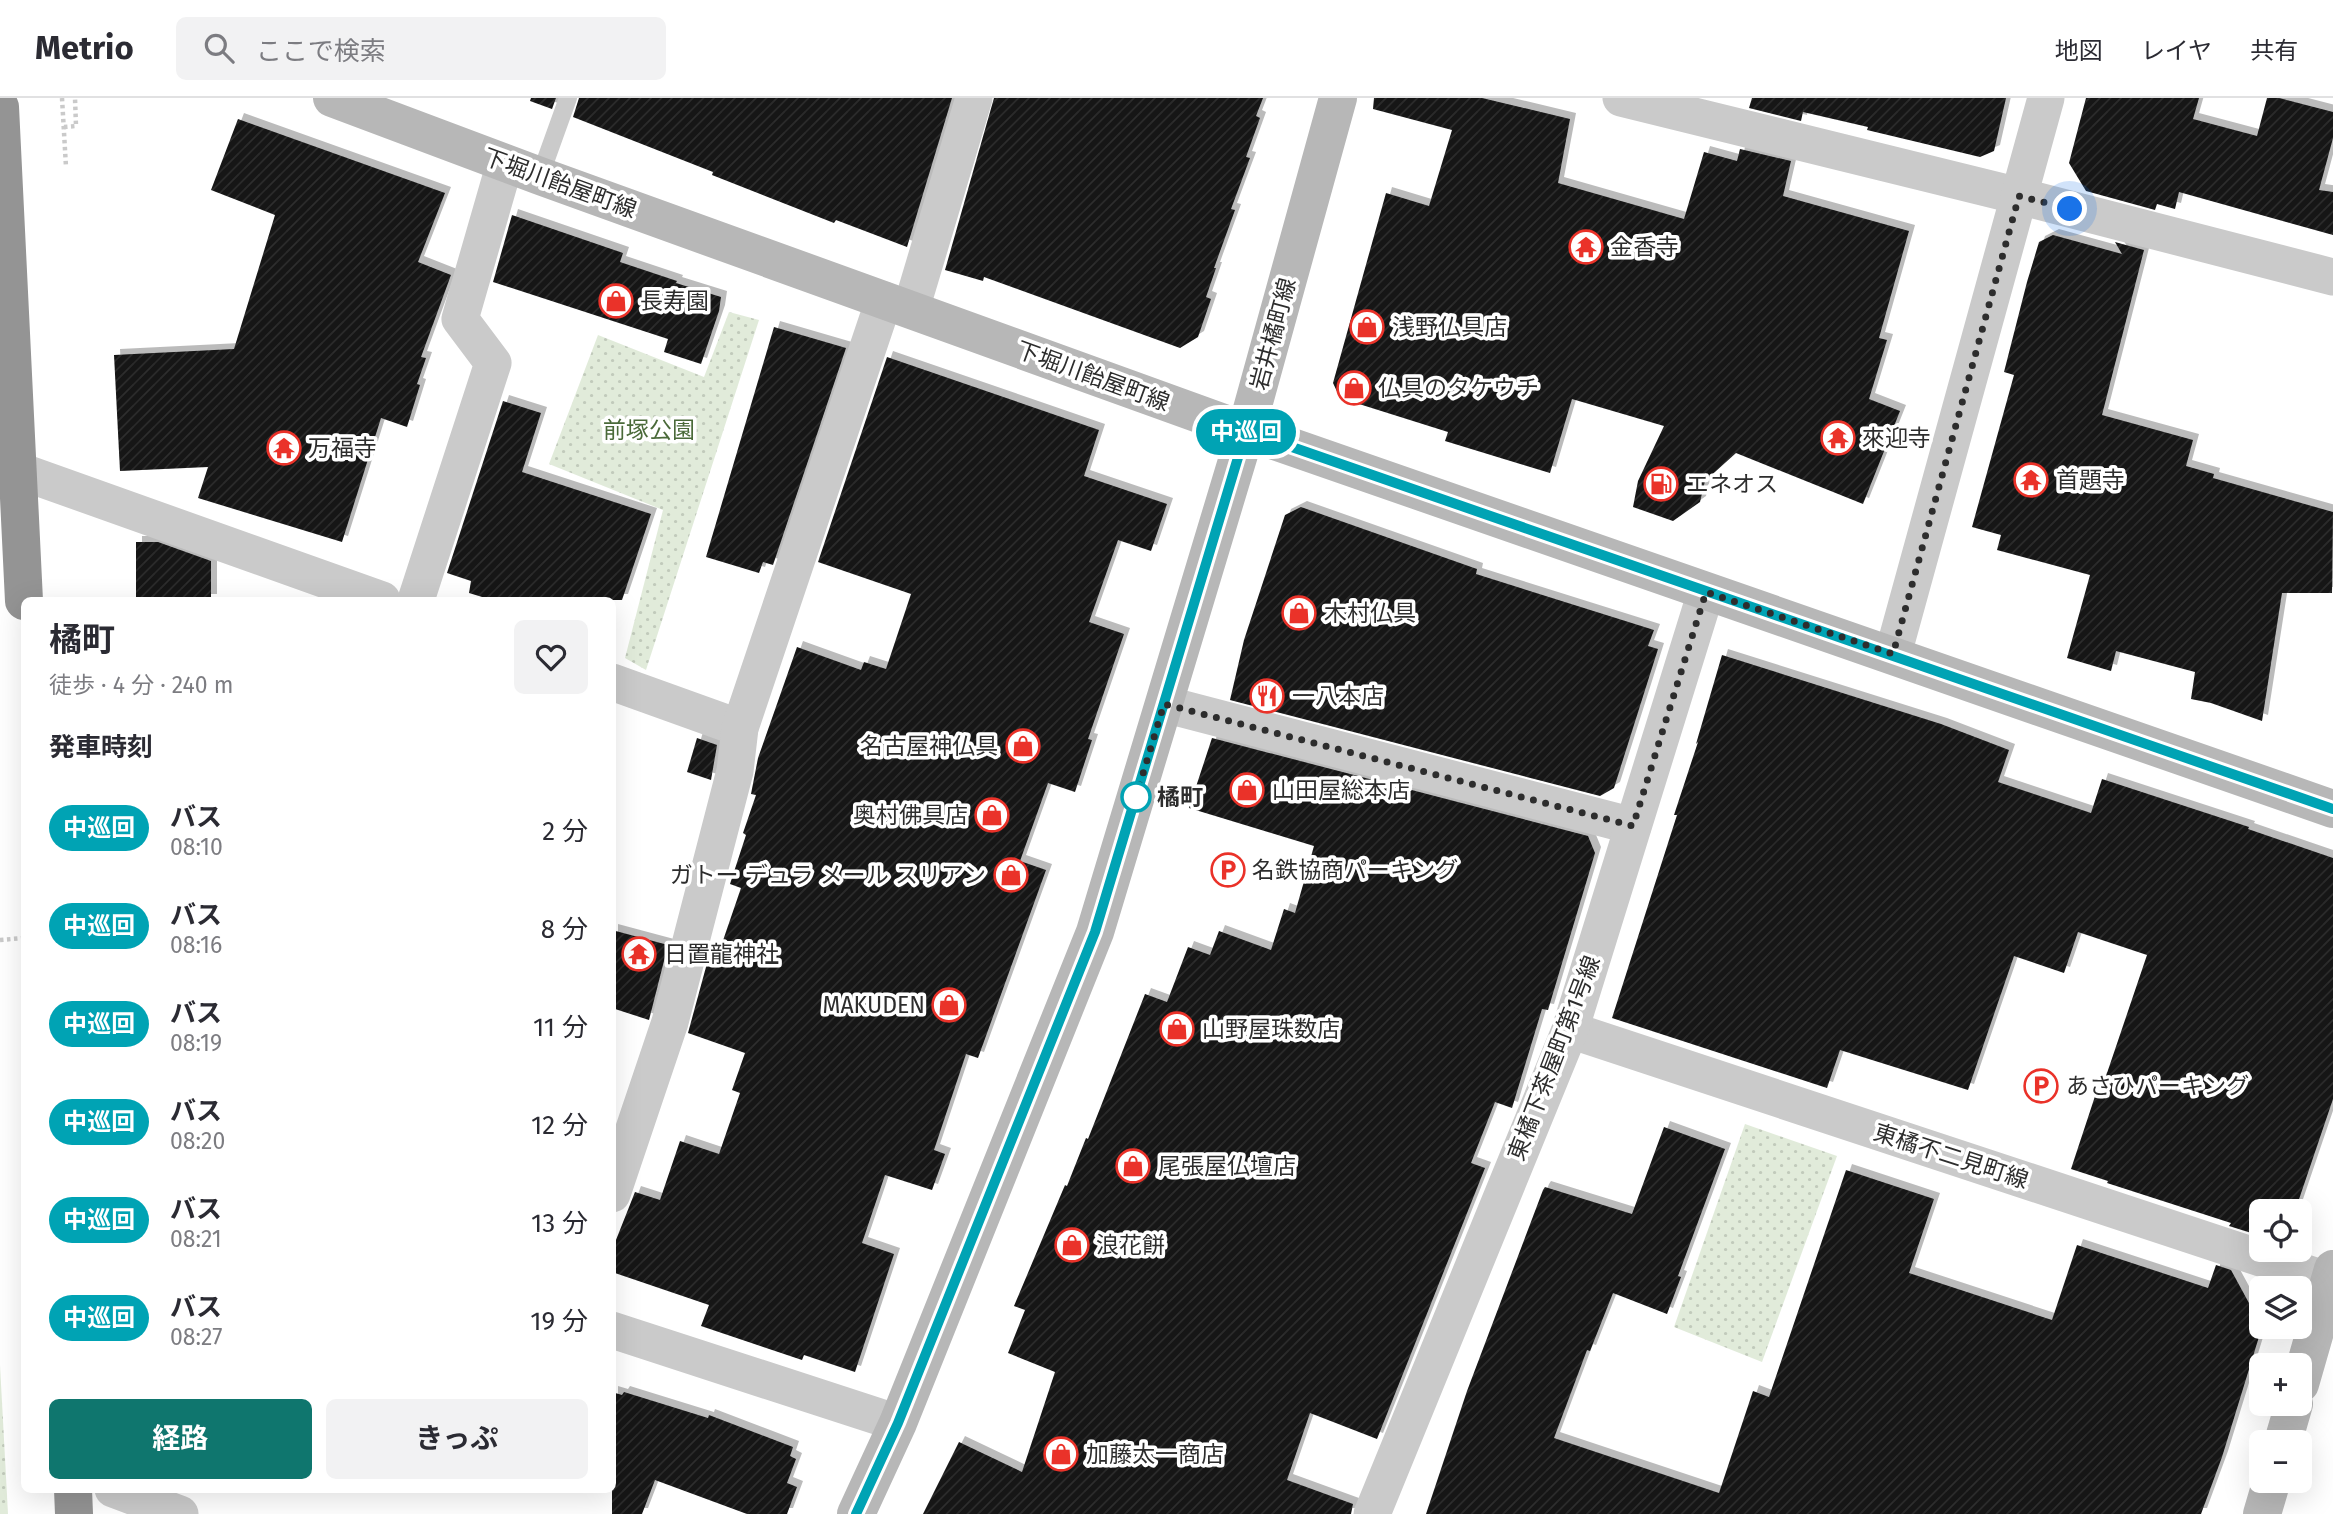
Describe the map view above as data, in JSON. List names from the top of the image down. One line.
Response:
{"streets":{"street":["下堀川飴屋町線","岩井橘町線","東橘下茶屋町第1号線","東橘不二見町線"]},"crossings":[["下堀川飴屋町線","岩井橘町線"],["下堀川飴屋町線","東橘下茶屋町第1号線"],["東橘下茶屋町第1号線","東橘不二見町線"]],"parks":["前塚公園"],"places":{"temple":["金香寺","來迎寺","万福寺","首題寺","日置龍神社"],"shop":["長寿園","浅野仏具店","仏具のタケウチ","木村仏具","名古屋神仏具","山田屋総本店","奥村佛具店","ガトー デュラ メール スリアン","MAKUDEN","山野屋珠数店","尾張屋仏壇店","浪花餅","加藤太一商店"],"fuel station":["エネオス"],"restaurant":["一八本店"],"other":["橘町"],"parking":["名鉄協商パーキング","あさひパーキング"]},"lines":["bus line 中巡回"],"page":{"header":"Metrio","search":"ここで検索","nav":["地図","レイヤ","共有"],"on_map":"中巡回","heading":[["橘町","徒歩 · 4 分 · 240 m"],"発車時刻"],"list":[{"mark":"中巡回","name":"バス","note":"08:10","value":"2 分"},{"mark":"中巡回","name":"バス","note":"08:16","value":"8 分"},{"mark":"中巡回","name":"バス","note":"08:19","value":"11 分"},{"mark":"中巡回","name":"バス","note":"08:20","value":"12 分"},{"mark":"中巡回","name":"バス","note":"08:21","value":"13 分"},{"mark":"中巡回","name":"バス","note":"08:27","value":"19 分"}],"map_buttons":["+","−"],"buttons":["経路","きっぷ"]}}
